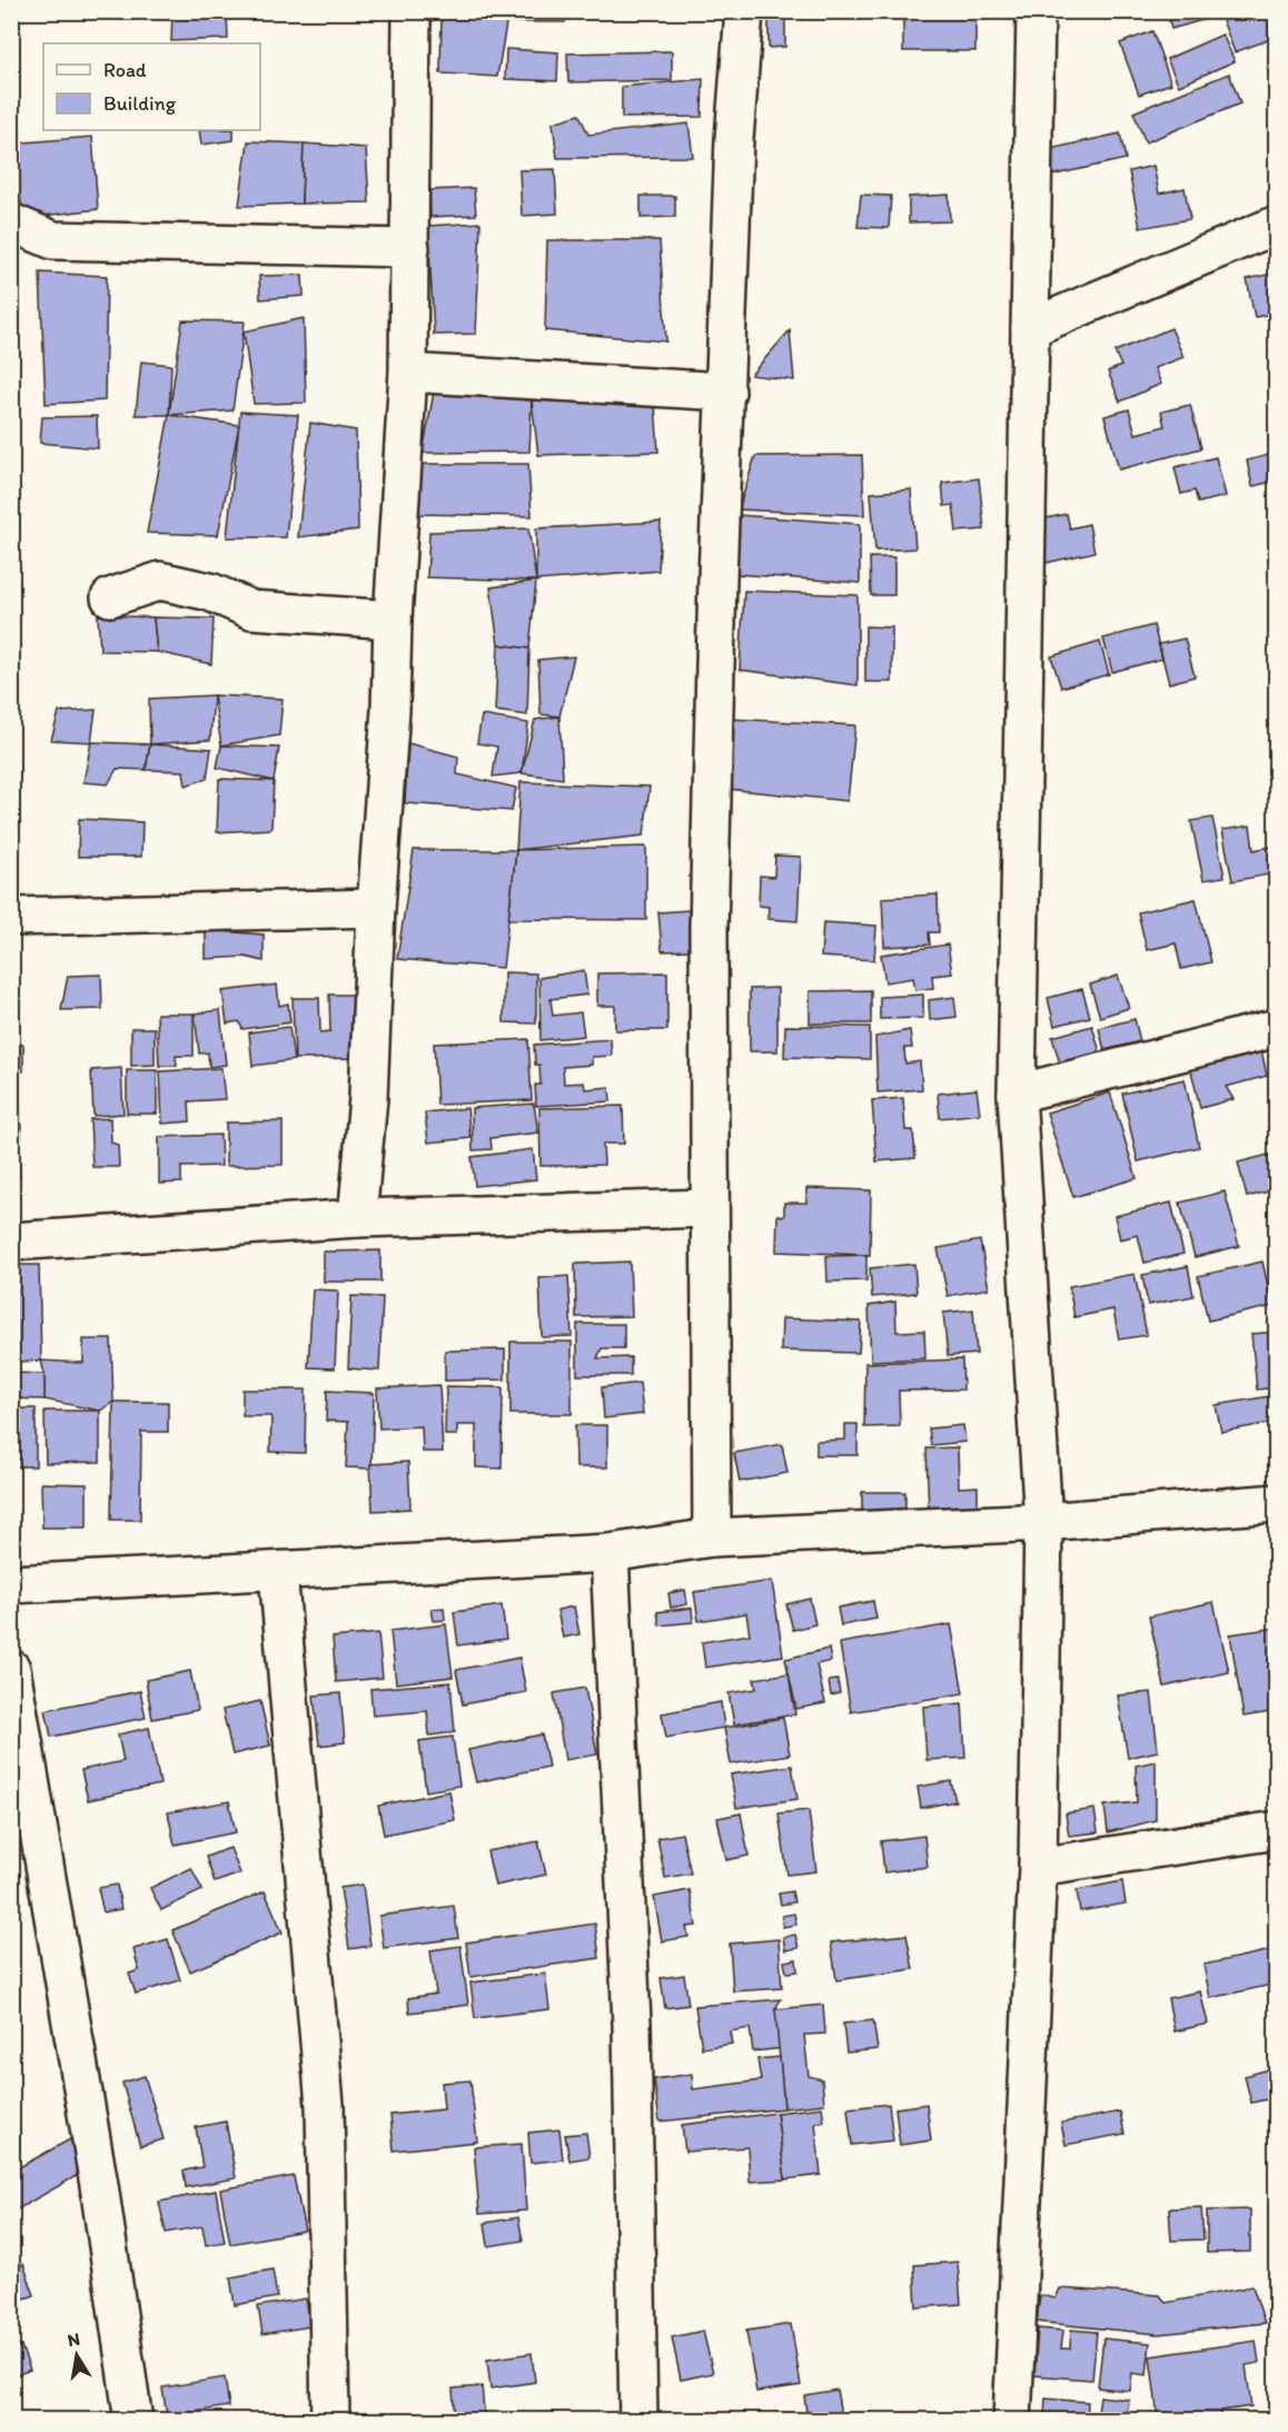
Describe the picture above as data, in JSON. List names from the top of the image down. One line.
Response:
{"legend":["Road","Building"],"north":"top"}
